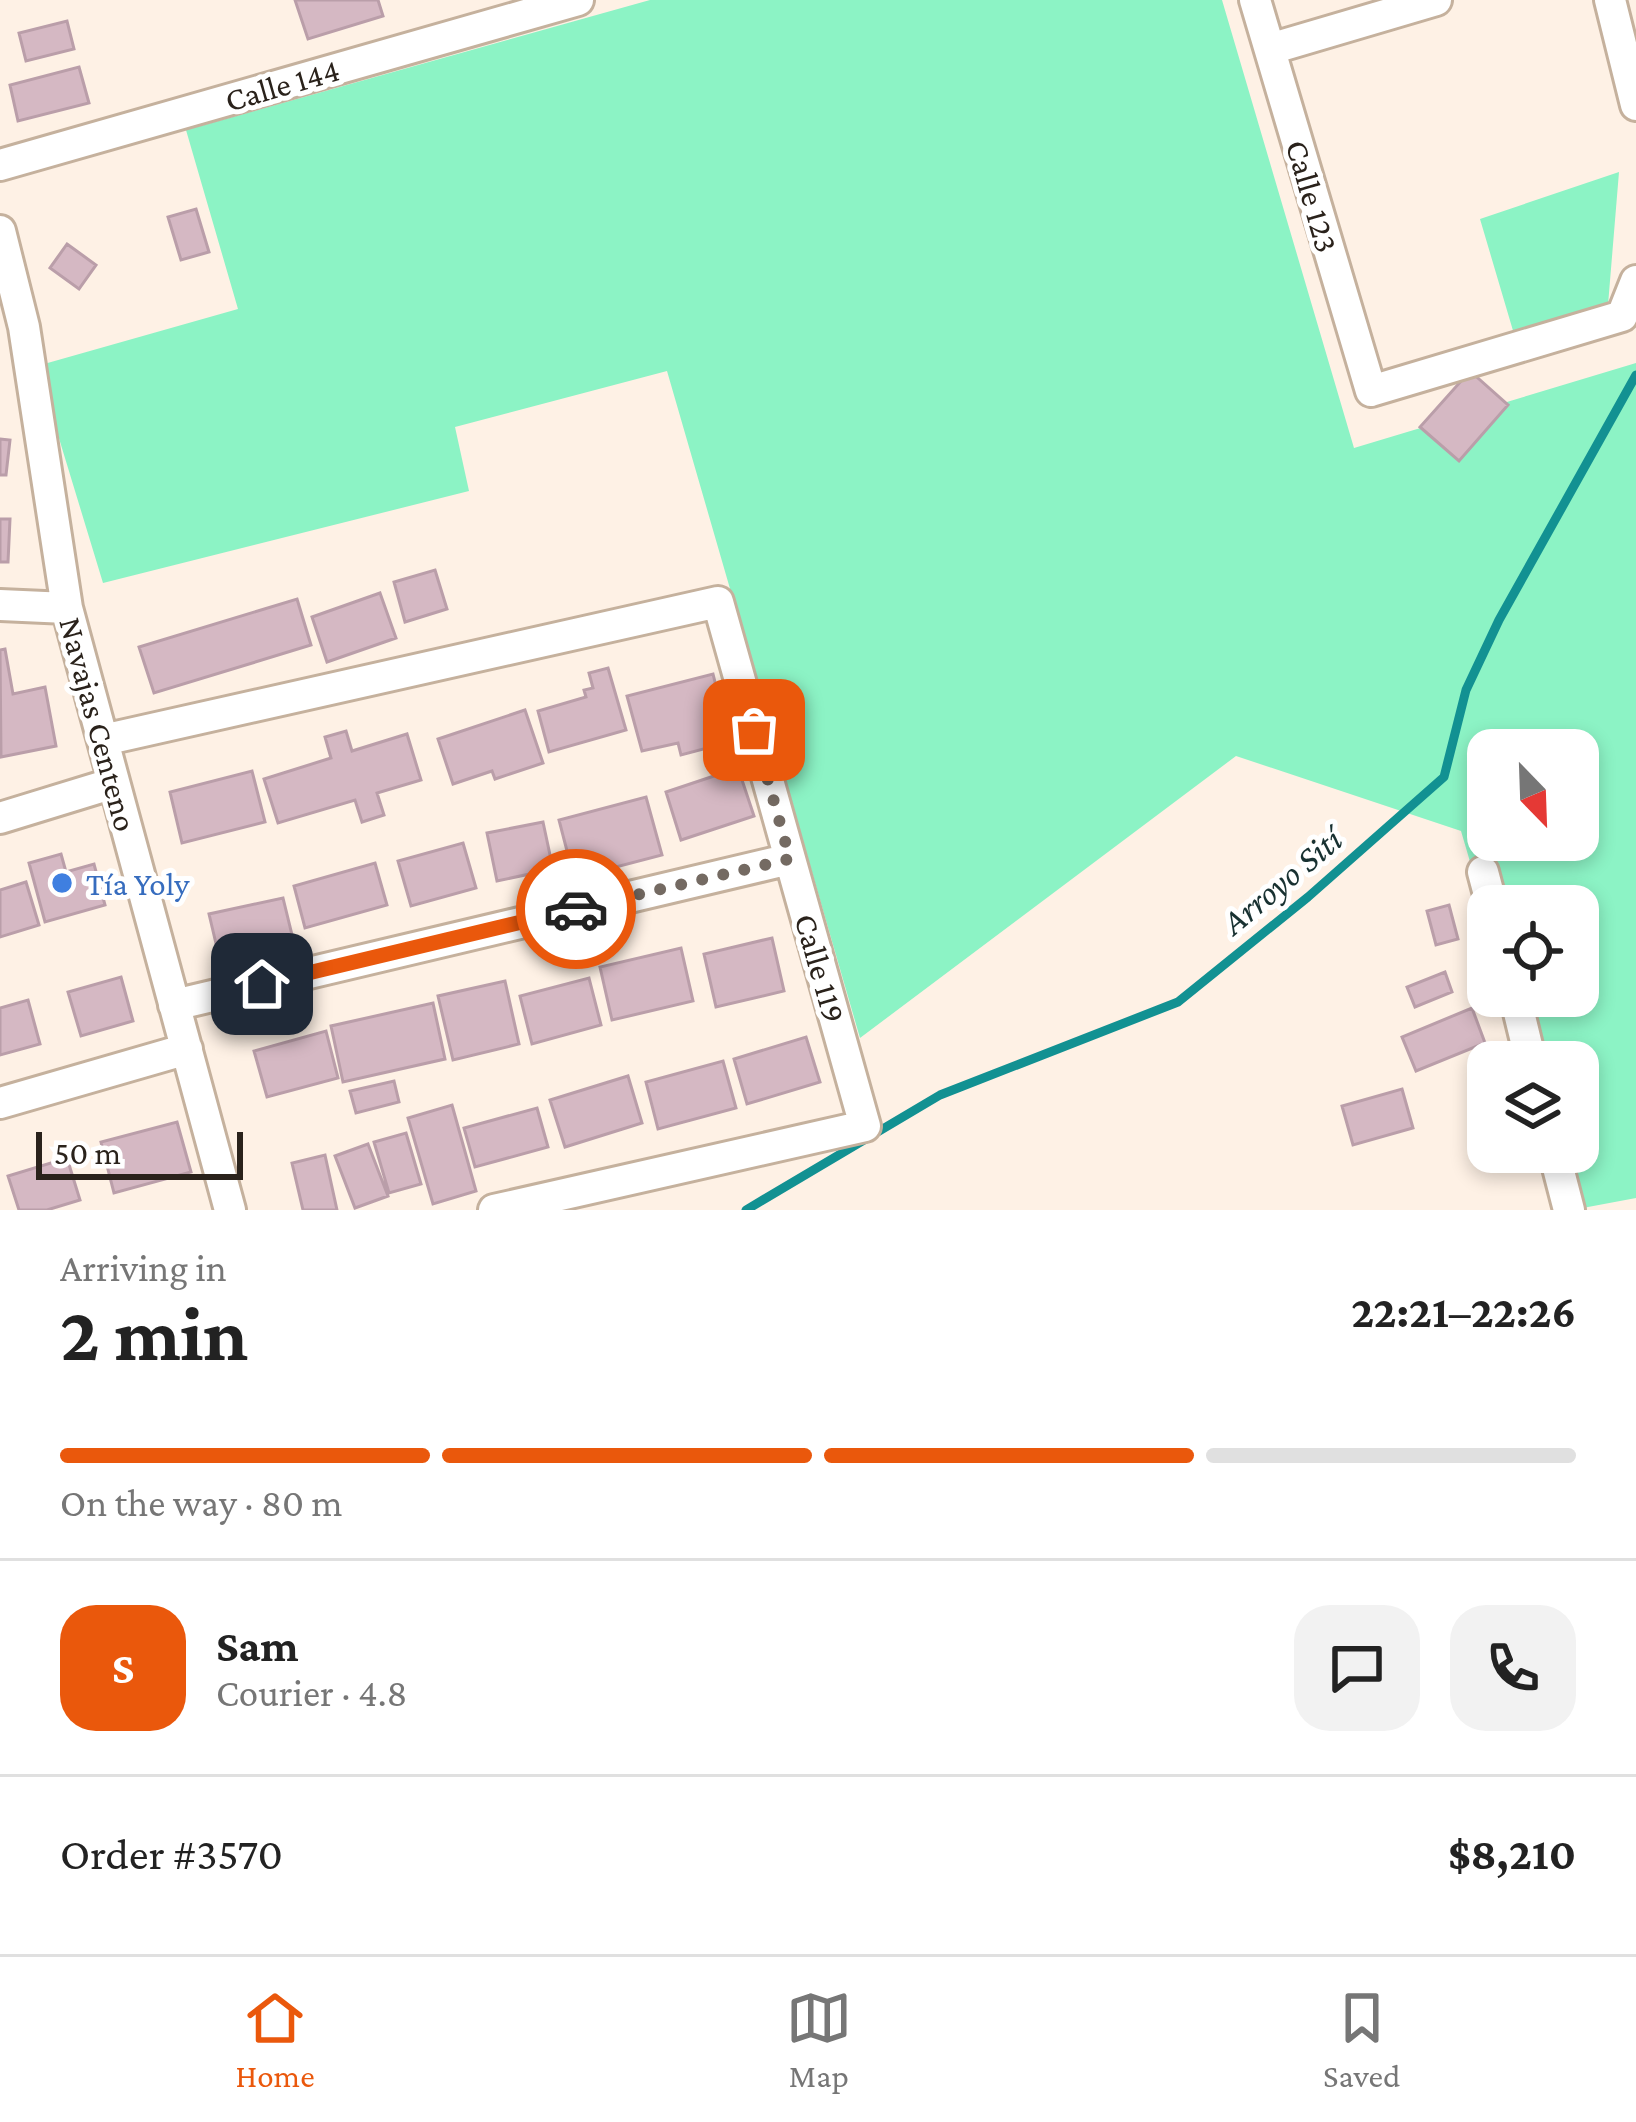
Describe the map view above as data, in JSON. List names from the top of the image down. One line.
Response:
{"streets":{"street":["Calle 144","Calle 123","Navajas Centeno","Calle 119"]},"crossings":[["Navajas Centeno","Calle 119"]],"water":["Arroyo Sití"],"places":["Tía Yoly"],"scale_bar":"50 m","north":"bottom right","page":{"scale":"50 m","heading":["2 min","Arriving in","22:21–22:26"],"panel":["Sam","Courier · 4.8","Order #3570","$8,210"],"bar":"On the way · 80 m","round":"S","tabs":["Home","Map","Saved"]}}
